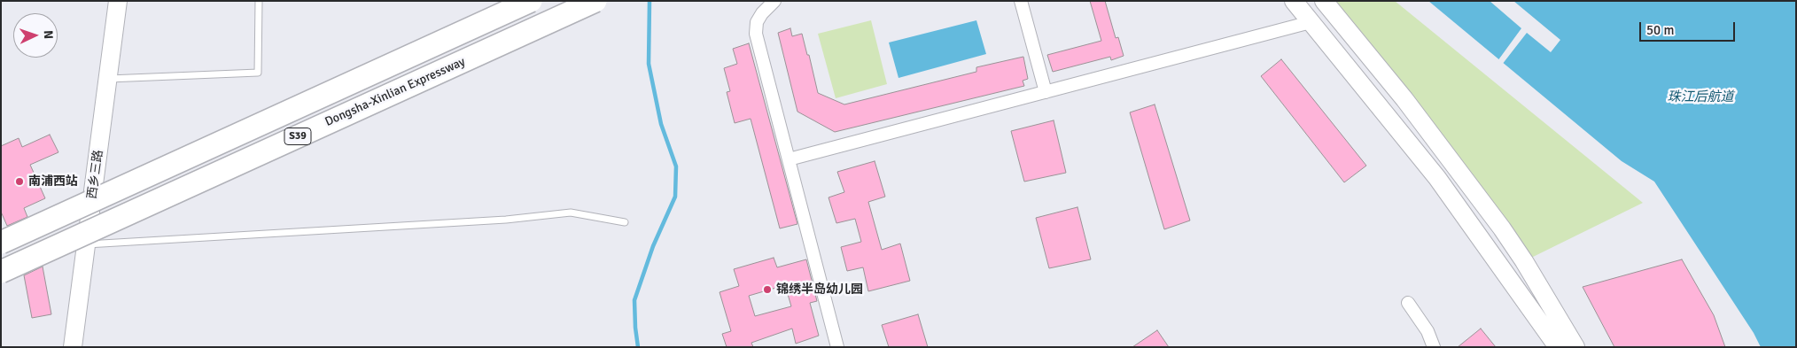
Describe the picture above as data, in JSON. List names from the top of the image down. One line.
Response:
{"streets":{"highway":["Dongsha-Xinlian Expressway","S39"],"street":["西乡三路"]},"water":["珠江后航道"],"places":["南浦西站","锦绣半岛幼儿园"],"scale_bar":"50 m","north":"right"}
